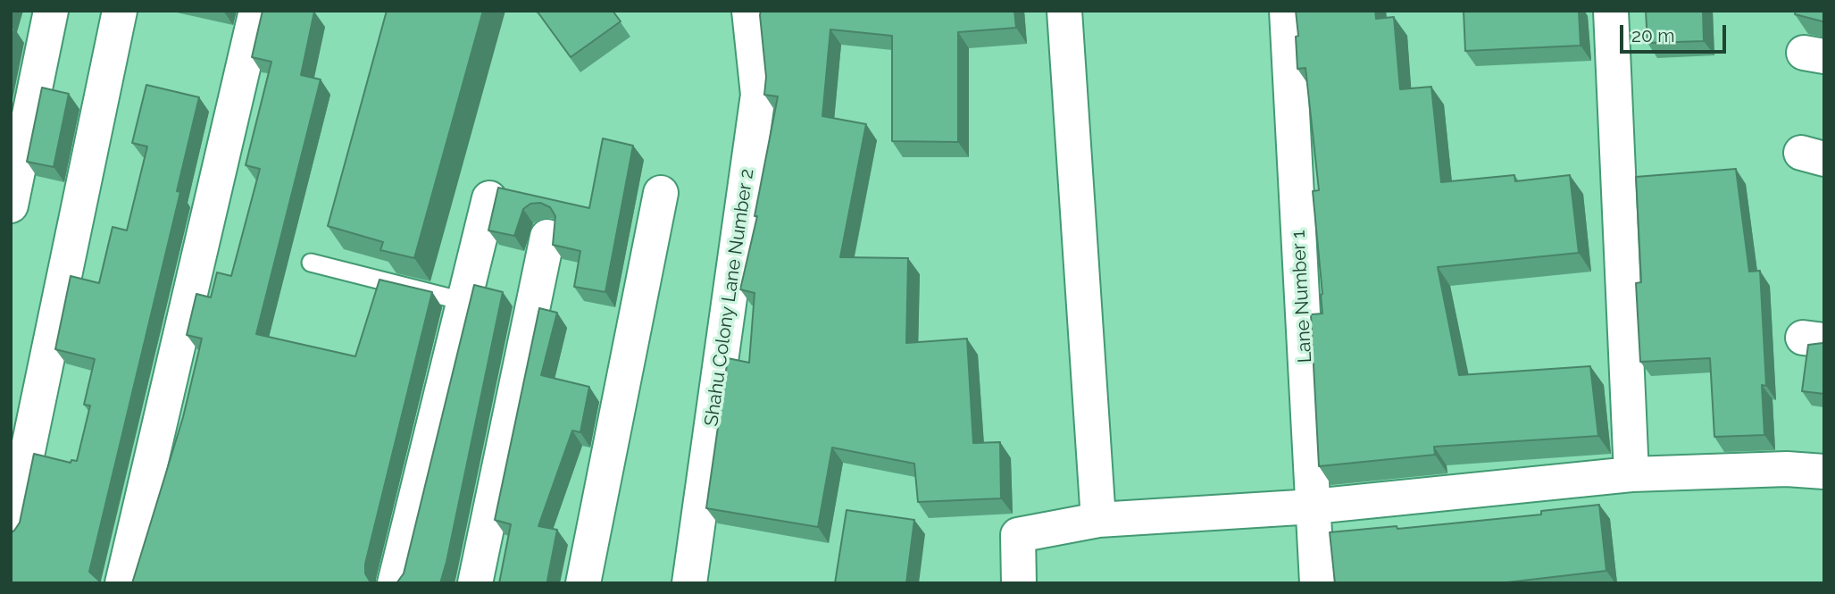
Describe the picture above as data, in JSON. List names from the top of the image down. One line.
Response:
{"streets":{"street":["Lane Number 1","Shahu Colony Lane Number 2"]},"scale_bar":"20 m"}
